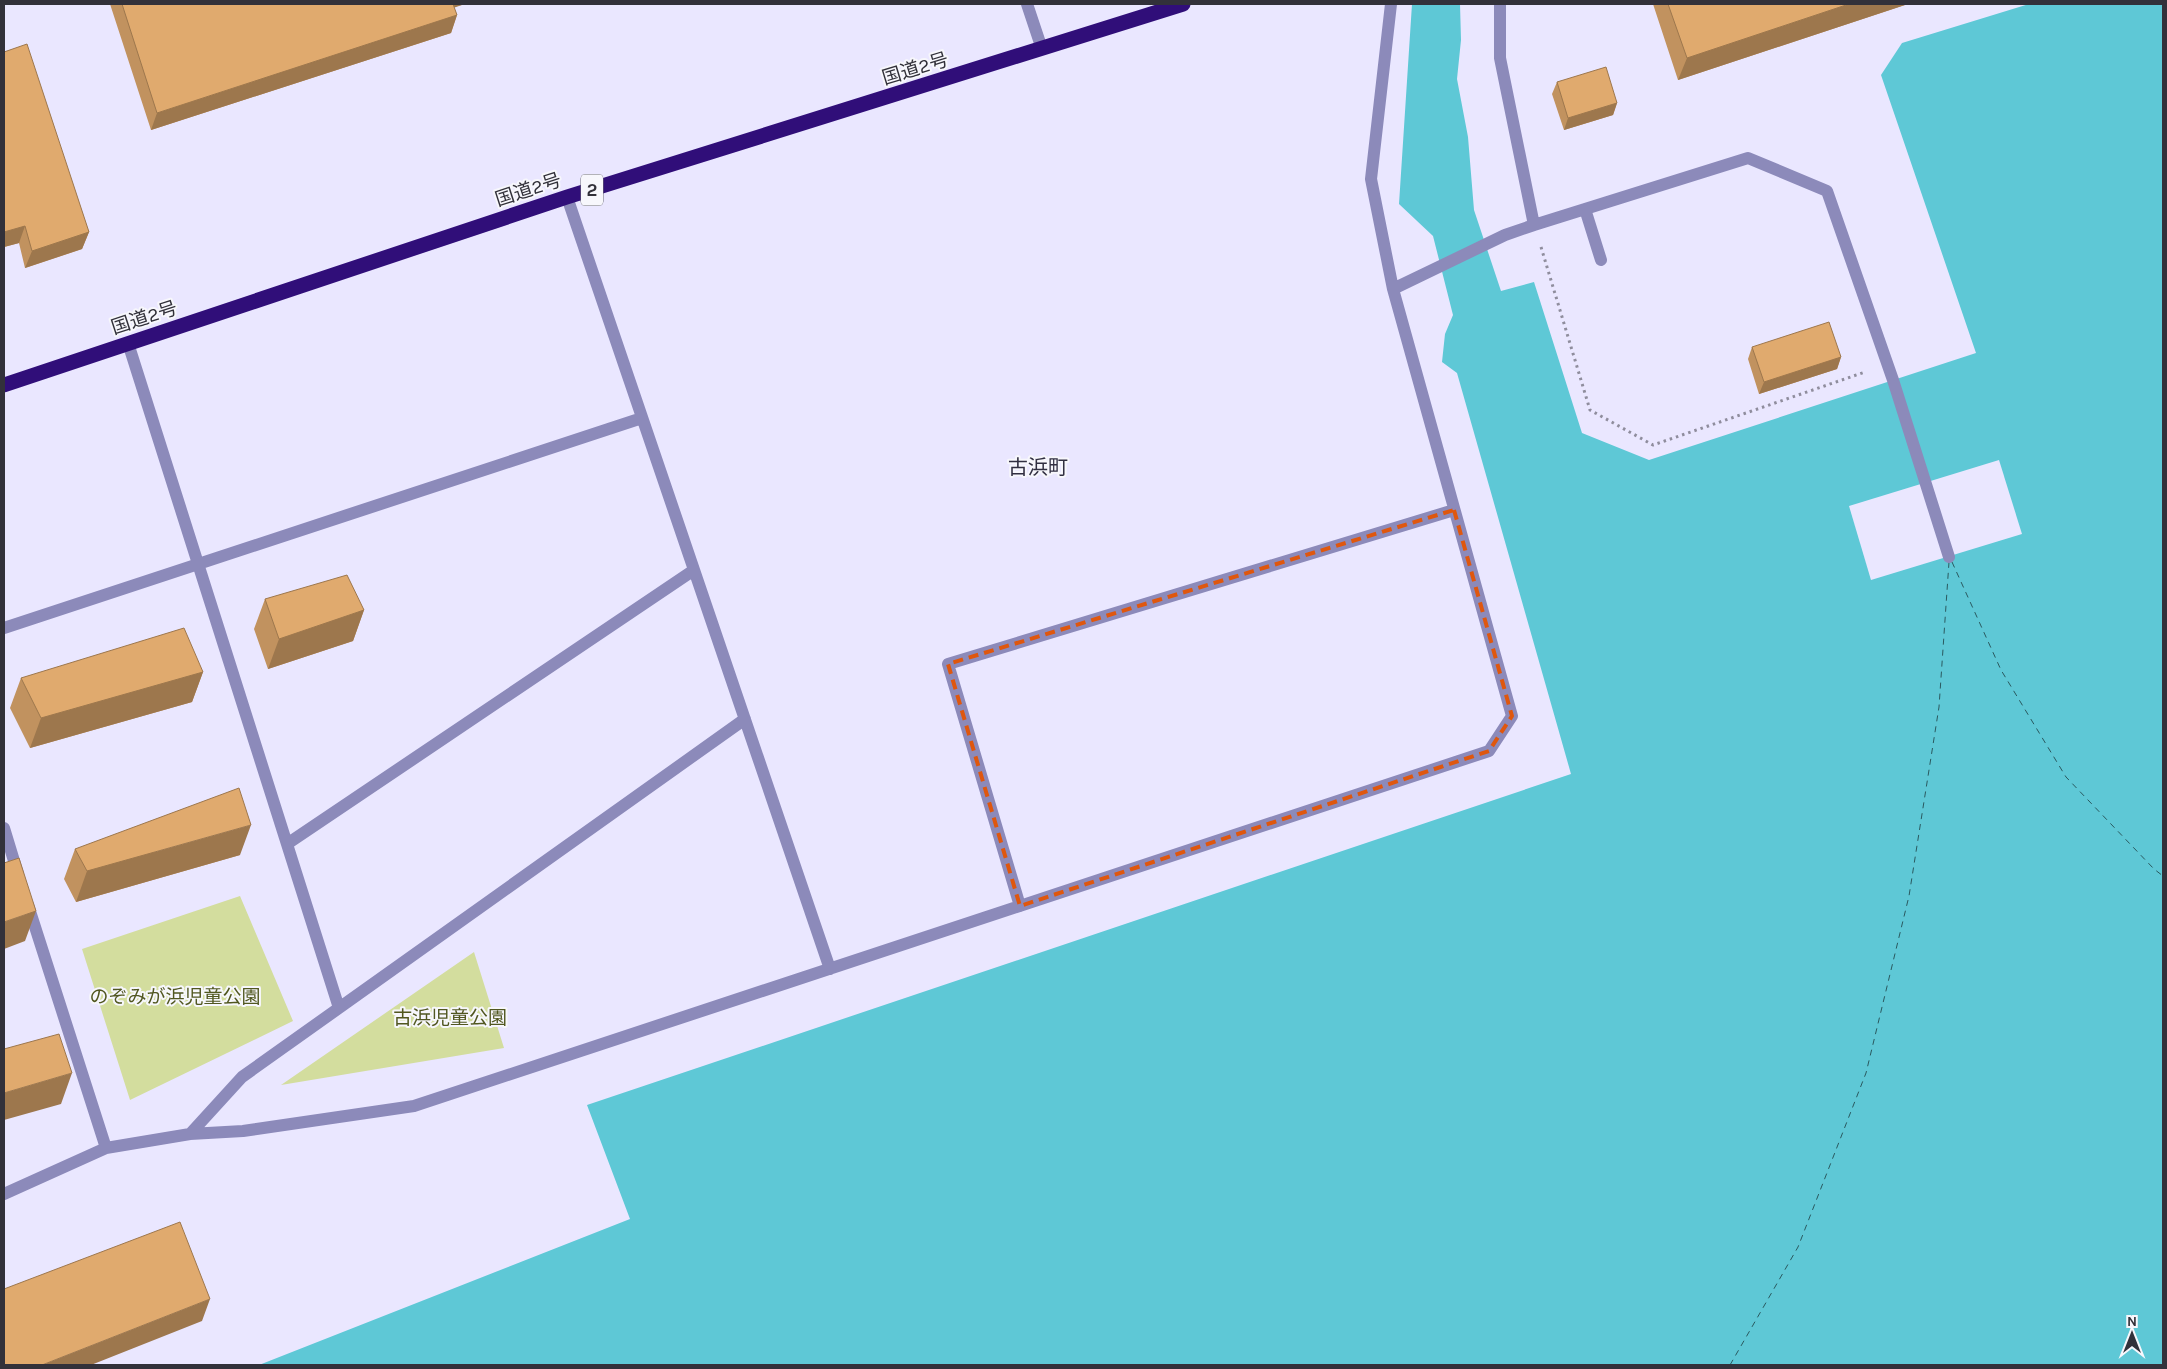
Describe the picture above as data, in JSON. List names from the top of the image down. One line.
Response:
{"streets":{"highway":["国道2号","2"]},"districts":["古浜町"],"parks":["のぞみが浜児童公園","古浜児童公園"],"north":"top"}
